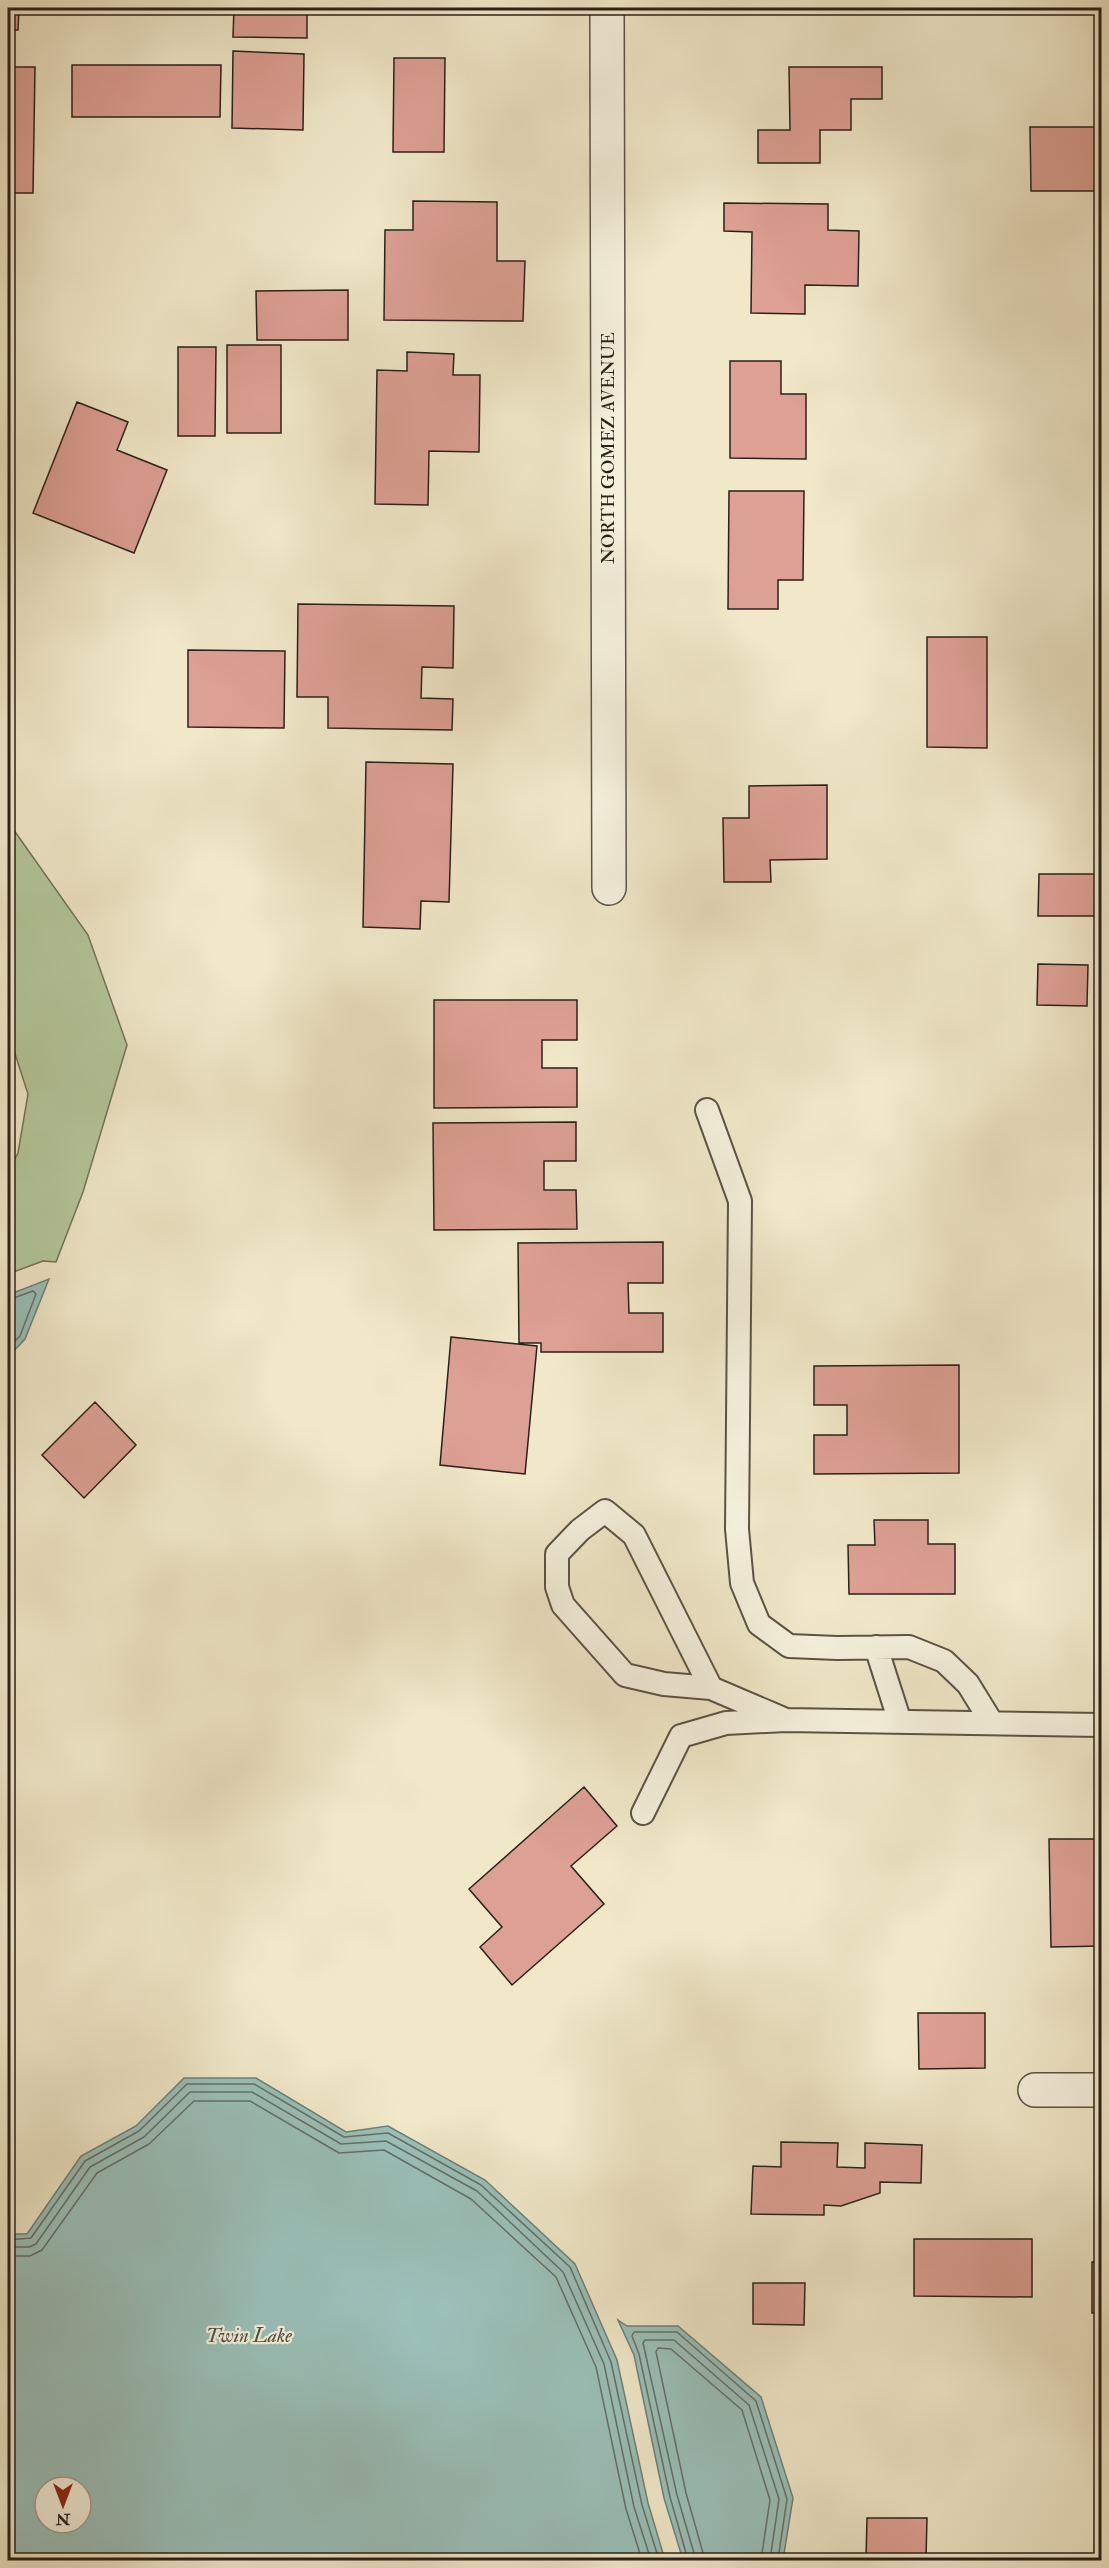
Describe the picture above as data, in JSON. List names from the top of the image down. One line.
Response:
{"streets":{"street":["NORTH GOMEZ AVENUE"]},"water":["Twin Lake"],"north":"bottom"}
